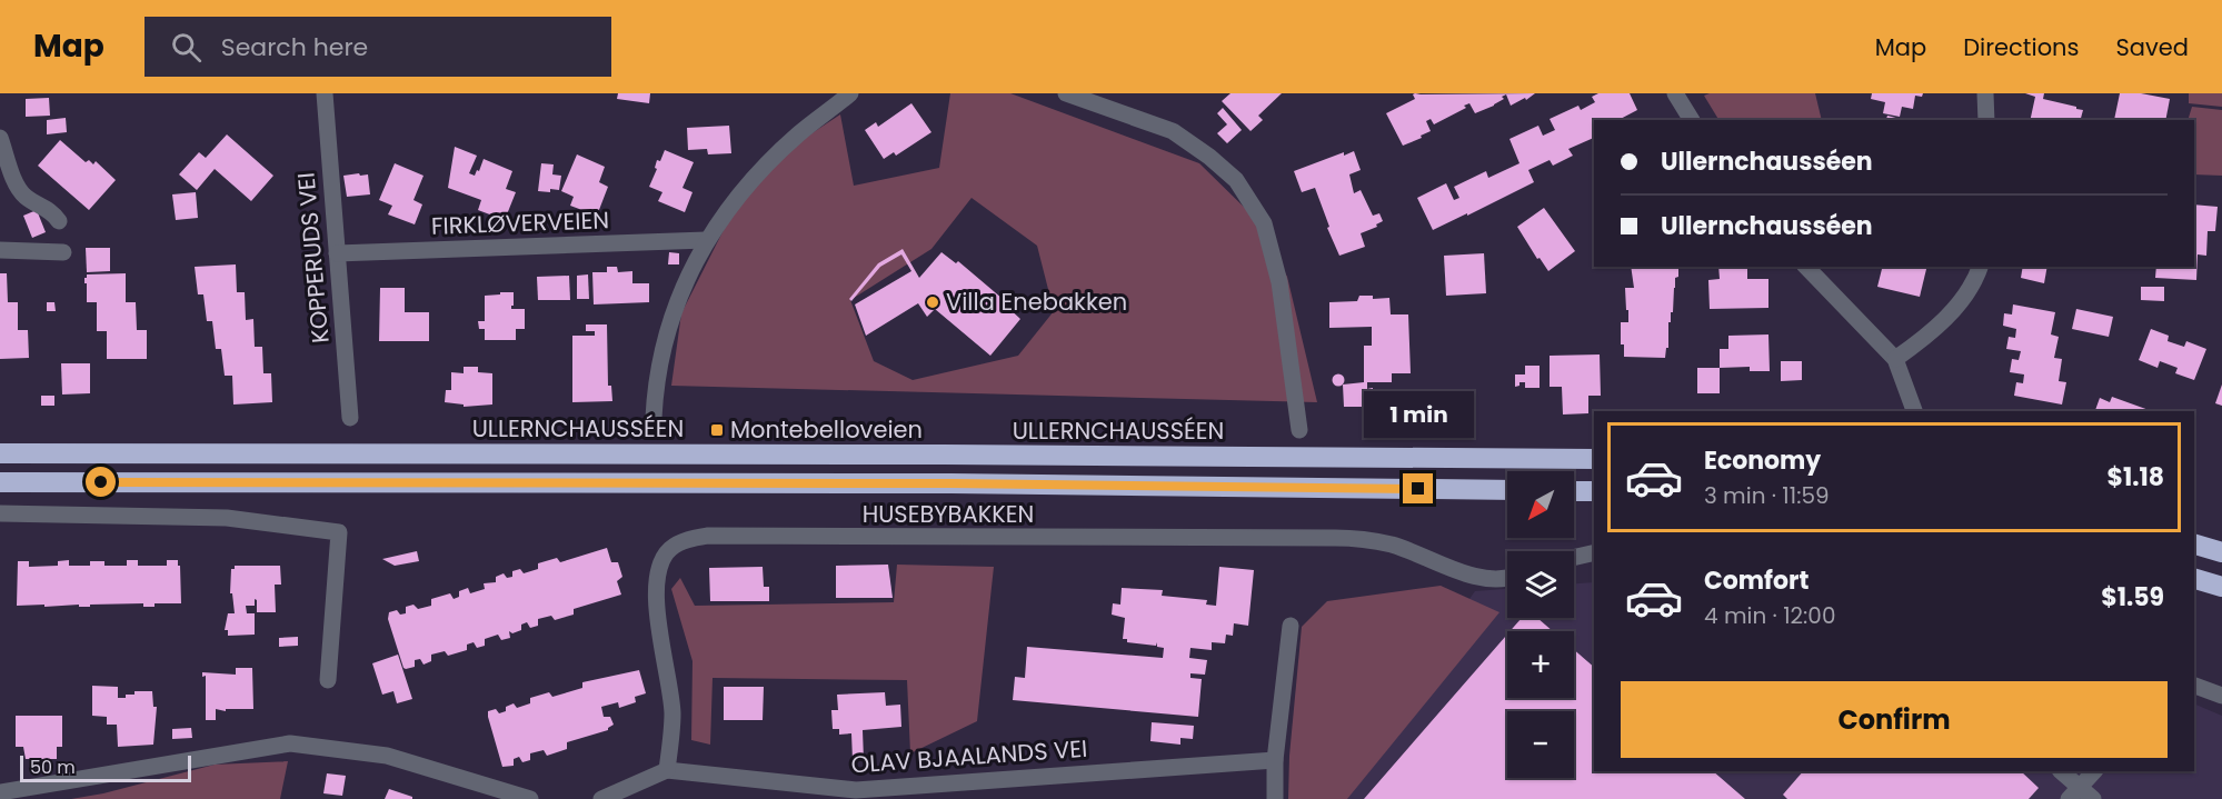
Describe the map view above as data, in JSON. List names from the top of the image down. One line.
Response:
{"streets":{"highway":["ULLERNCHAUSSÉEN"],"street":["FIRKLØVERVEIEN","KOPPERUDS VEI","HUSEBYBAKKEN","OLAV BJAALANDS VEI"]},"crossings":[["FIRKLØVERVEIEN","KOPPERUDS VEI"],["HUSEBYBAKKEN","OLAV BJAALANDS VEI"]],"places":{"other":["Villa Enebakken"],"transit":["Montebelloveien"]},"scale_bar":"50 m","north":"bottom left","page":{"header":"Map","search":"Search here","nav":["Map","Directions","Saved"],"banner":["Ullernchausséen","Ullernchausséen"],"bubble":"1 min","list":[{"name":"Economy","note":"3 min · 11:59","value":"$1.18"},{"name":"Comfort","note":"4 min · 12:00","value":"$1.59"}],"map_buttons":["+","−"],"buttons":"Confirm","scale":"50 m"}}
